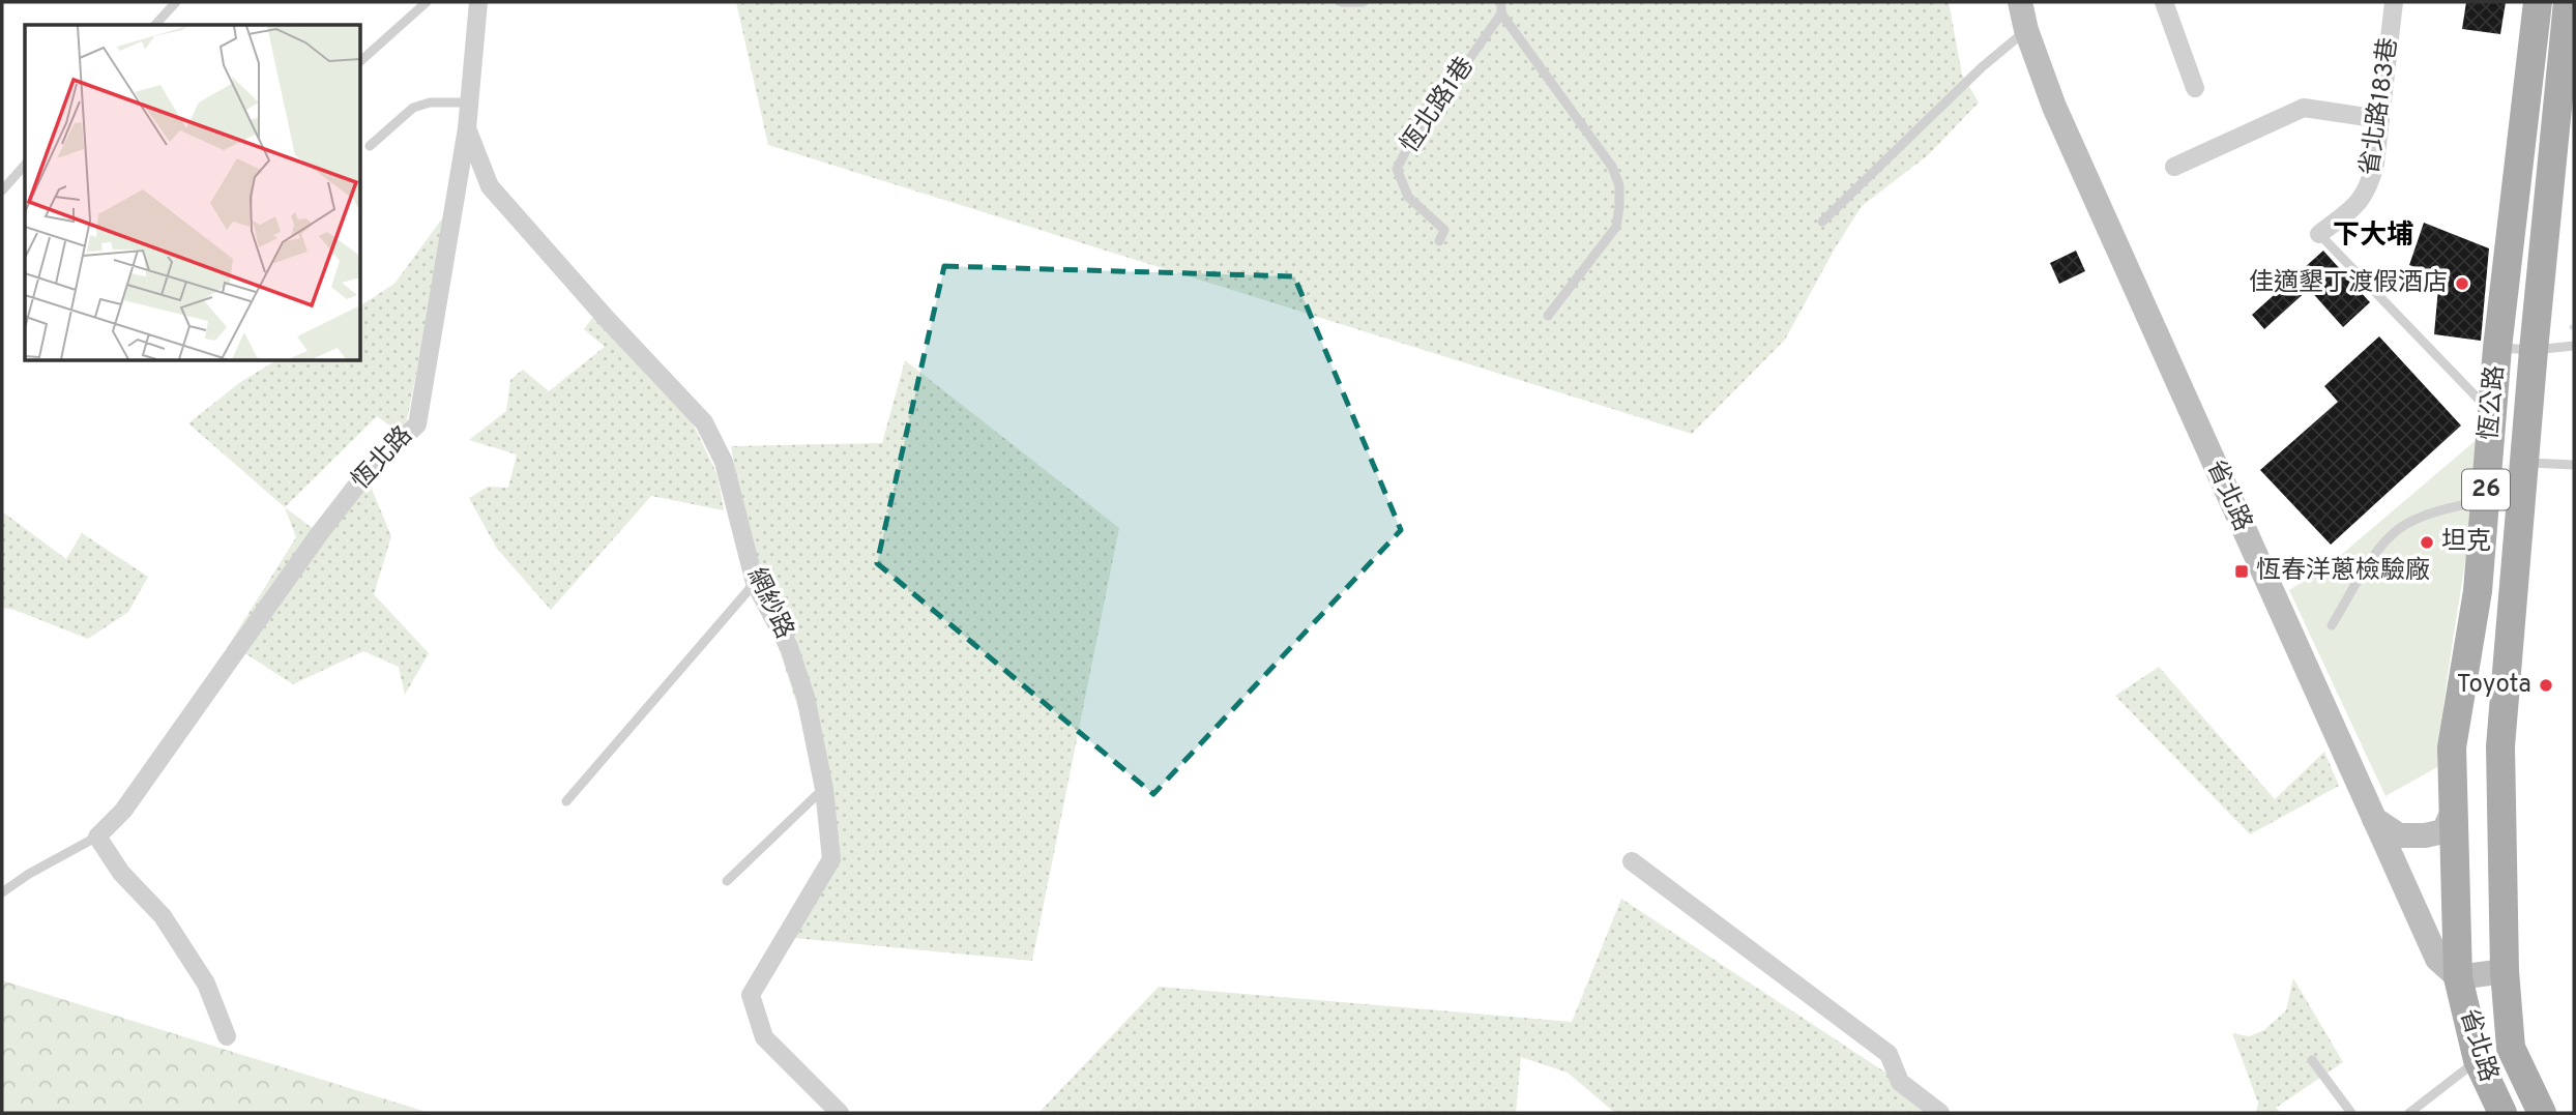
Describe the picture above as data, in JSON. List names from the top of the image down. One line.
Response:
{"streets":{"main road":["恆公路","26","省北路"],"street":["省北路183巷","恆北路","網紗路"],"lane":["恆北路1巷"]},"crossings":[["恆公路","省北路"],["恆北路","網紗路"]],"districts":["下大埔"],"places":{"other":["佳適墾丁渡假酒店","坦克","Toyota"],"transit":["恆春洋蔥檢驗廠"]}}
